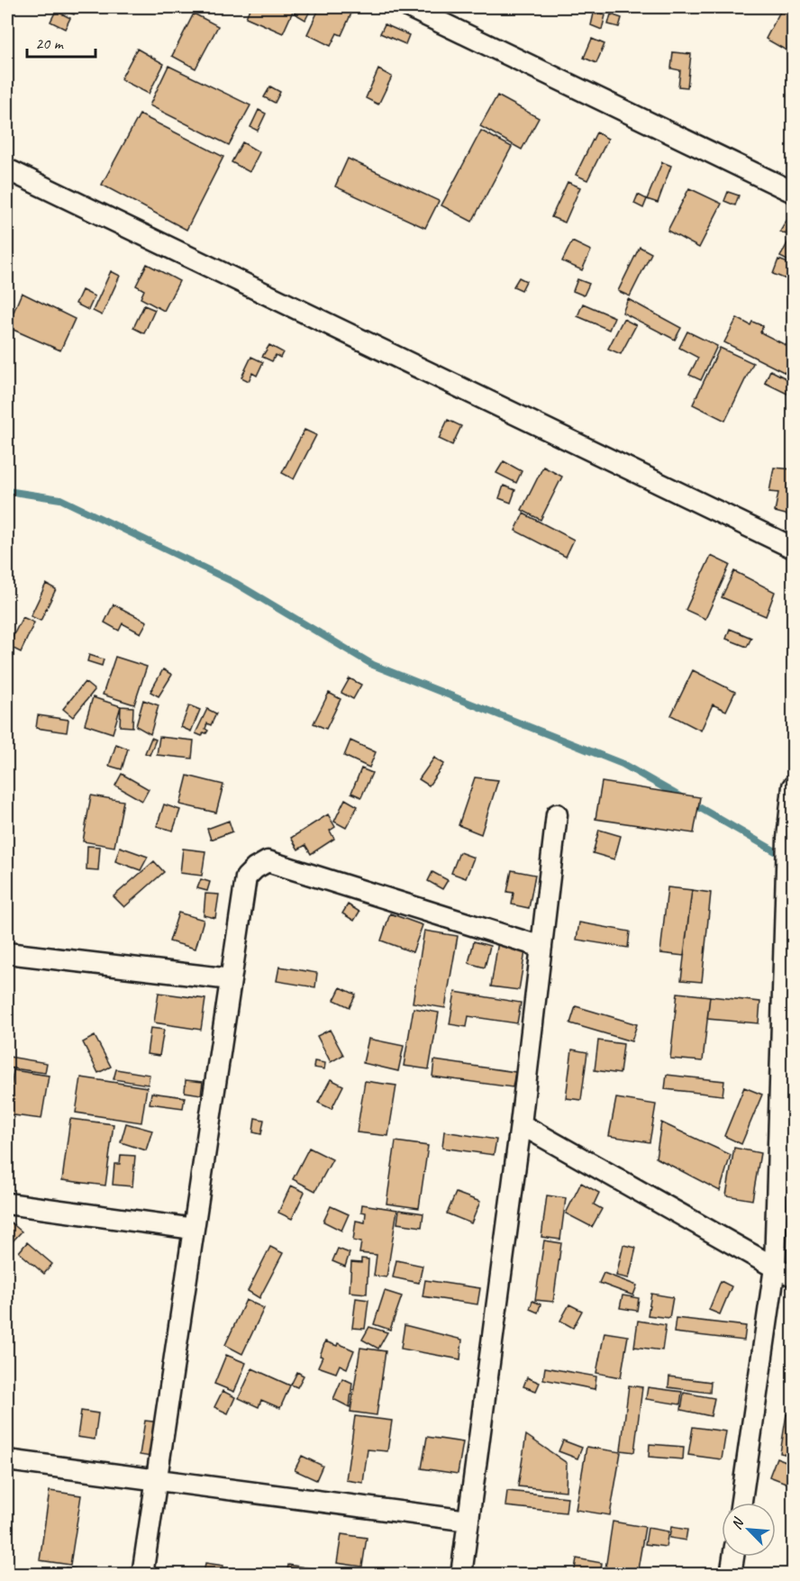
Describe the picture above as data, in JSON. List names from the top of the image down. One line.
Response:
{"scale_bar":"20 m","north":"top left"}
